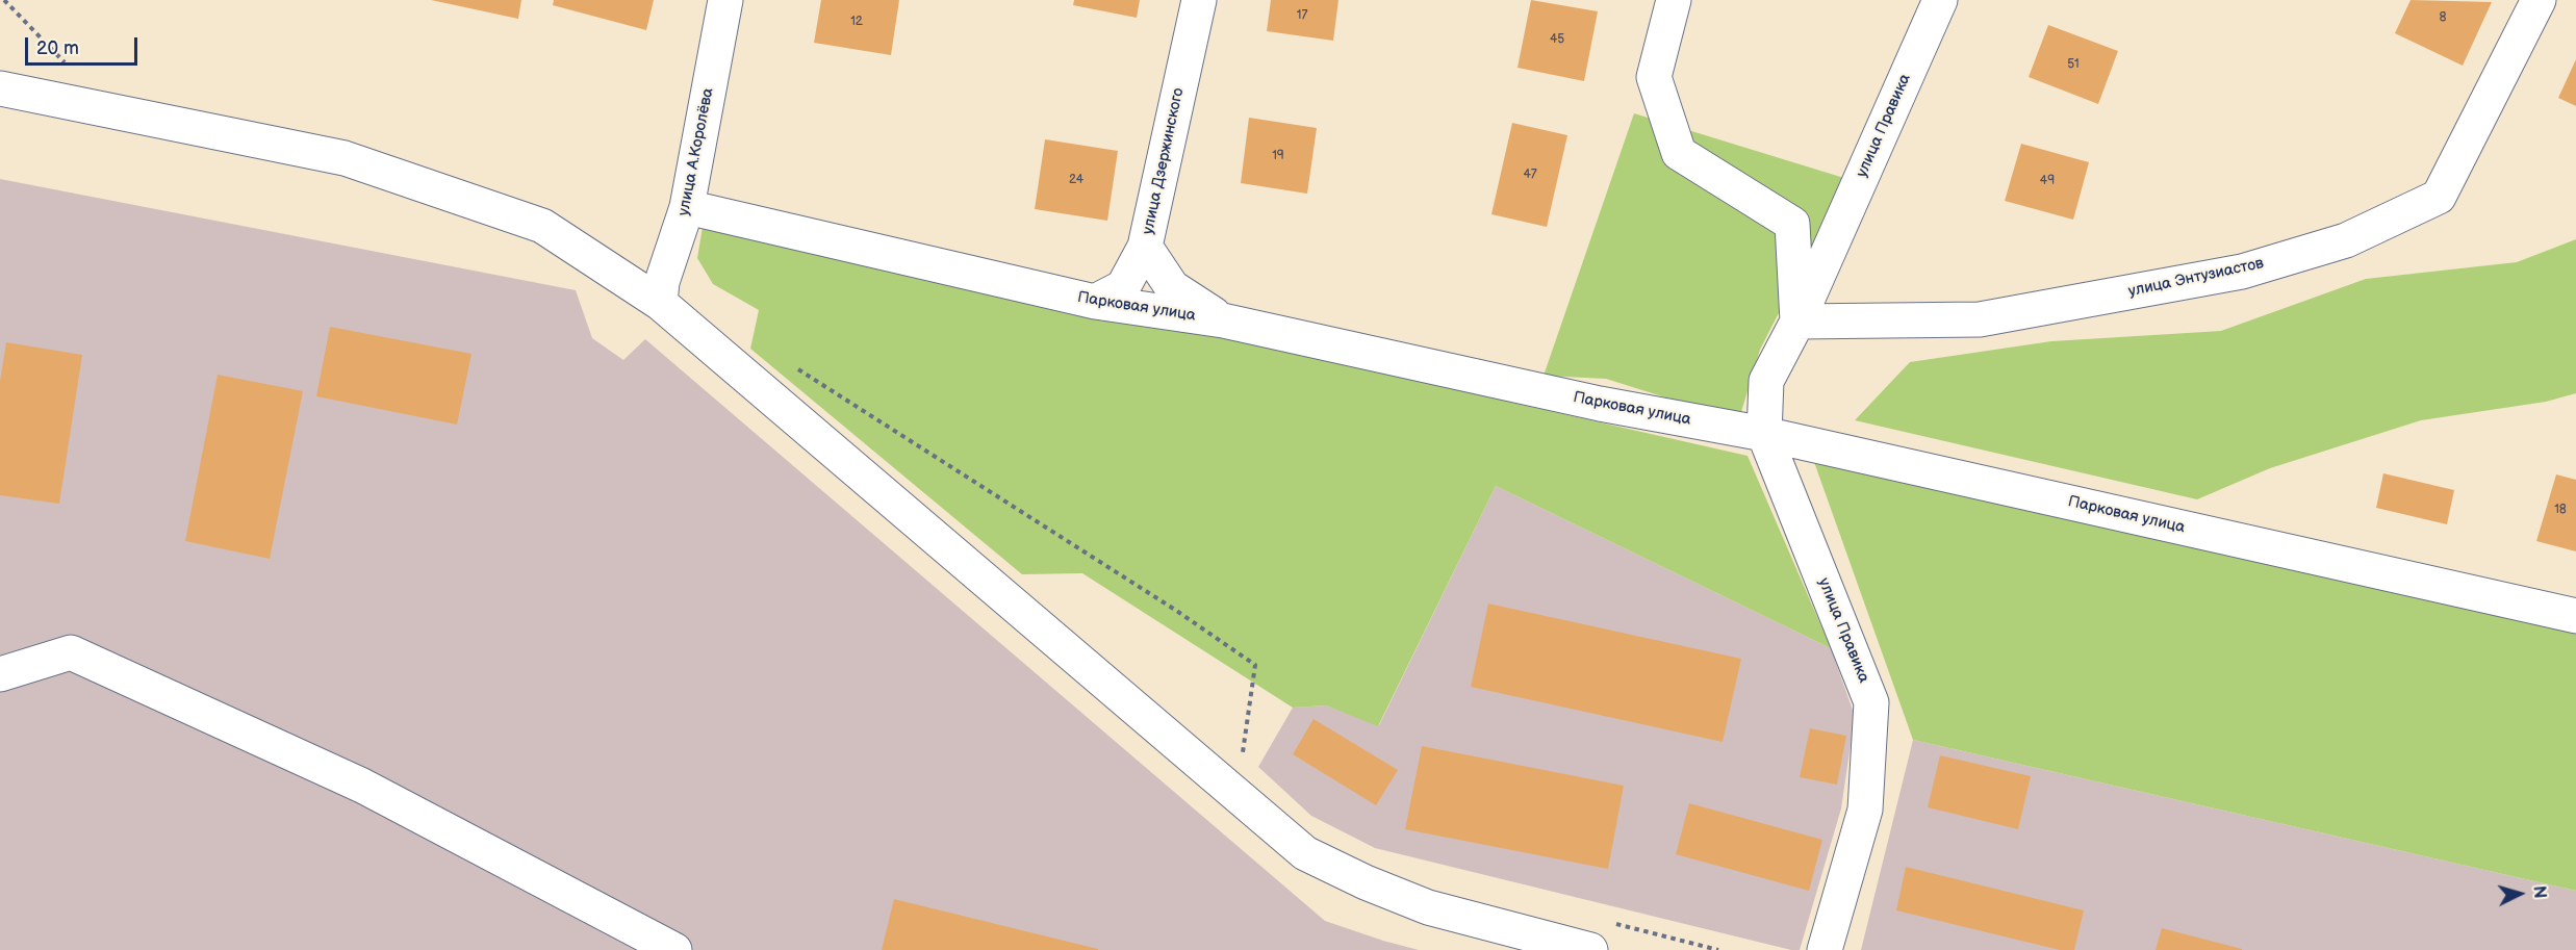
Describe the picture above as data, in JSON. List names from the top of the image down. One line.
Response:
{"streets":{"street":["улица Правика","улица А.Королёва","улица Дзержинского","улица Энтузиастов","Парковая улица"]},"crossings":[["улица Правика","улица Энтузиастов"],["улица Правика","Парковая улица"],["улица А.Королёва","Парковая улица"],["улица Дзержинского","Парковая улица"]],"house_numbers":["17","8","12","45","51","19","47","24","49","18"],"scale_bar":"20 m","north":"right"}
